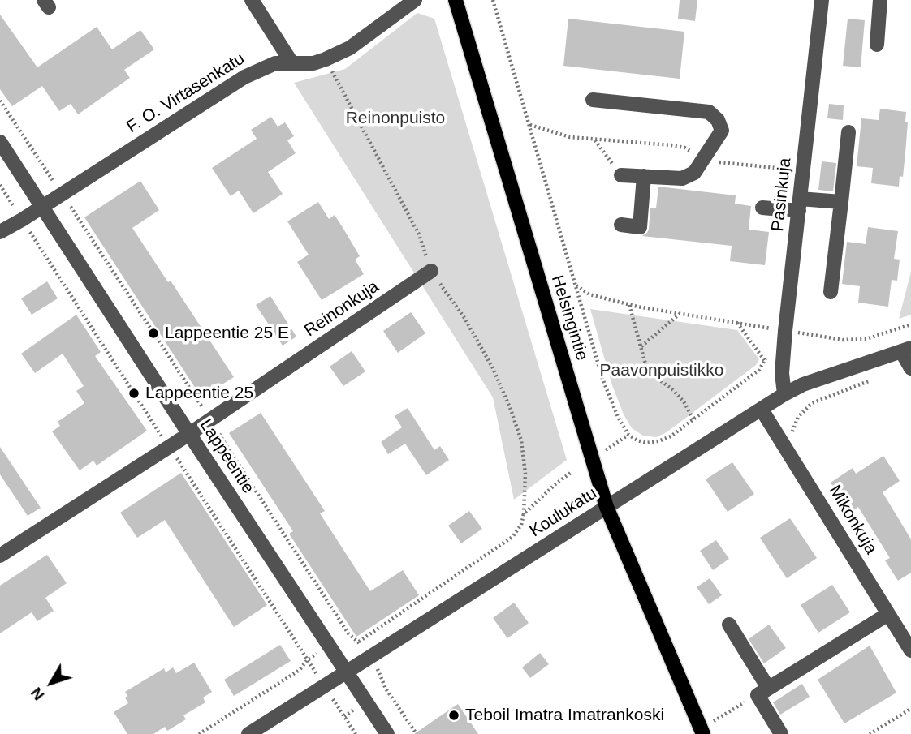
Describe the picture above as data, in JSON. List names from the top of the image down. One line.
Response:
{"streets":{"main road":["Helsingintie"],"street":["F. O. Virtasenkatu","Pasinkuja","Reinonkuja","Lappeentie","Koulukatu","Mikonkuja"]},"crossings":[["F. O. Virtasenkatu","Lappeentie"],["Pasinkuja","Koulukatu"],["Reinonkuja","Lappeentie"],["Helsingintie","Koulukatu"],["Lappeentie","Koulukatu"],["Koulukatu","Mikonkuja"]],"parks":["Reinonpuisto","Paavonpuistikko"],"places":["Lappeentie 25 E","Lappeentie 25","Teboil Imatra Imatrankoski"],"north":"bottom left"}
